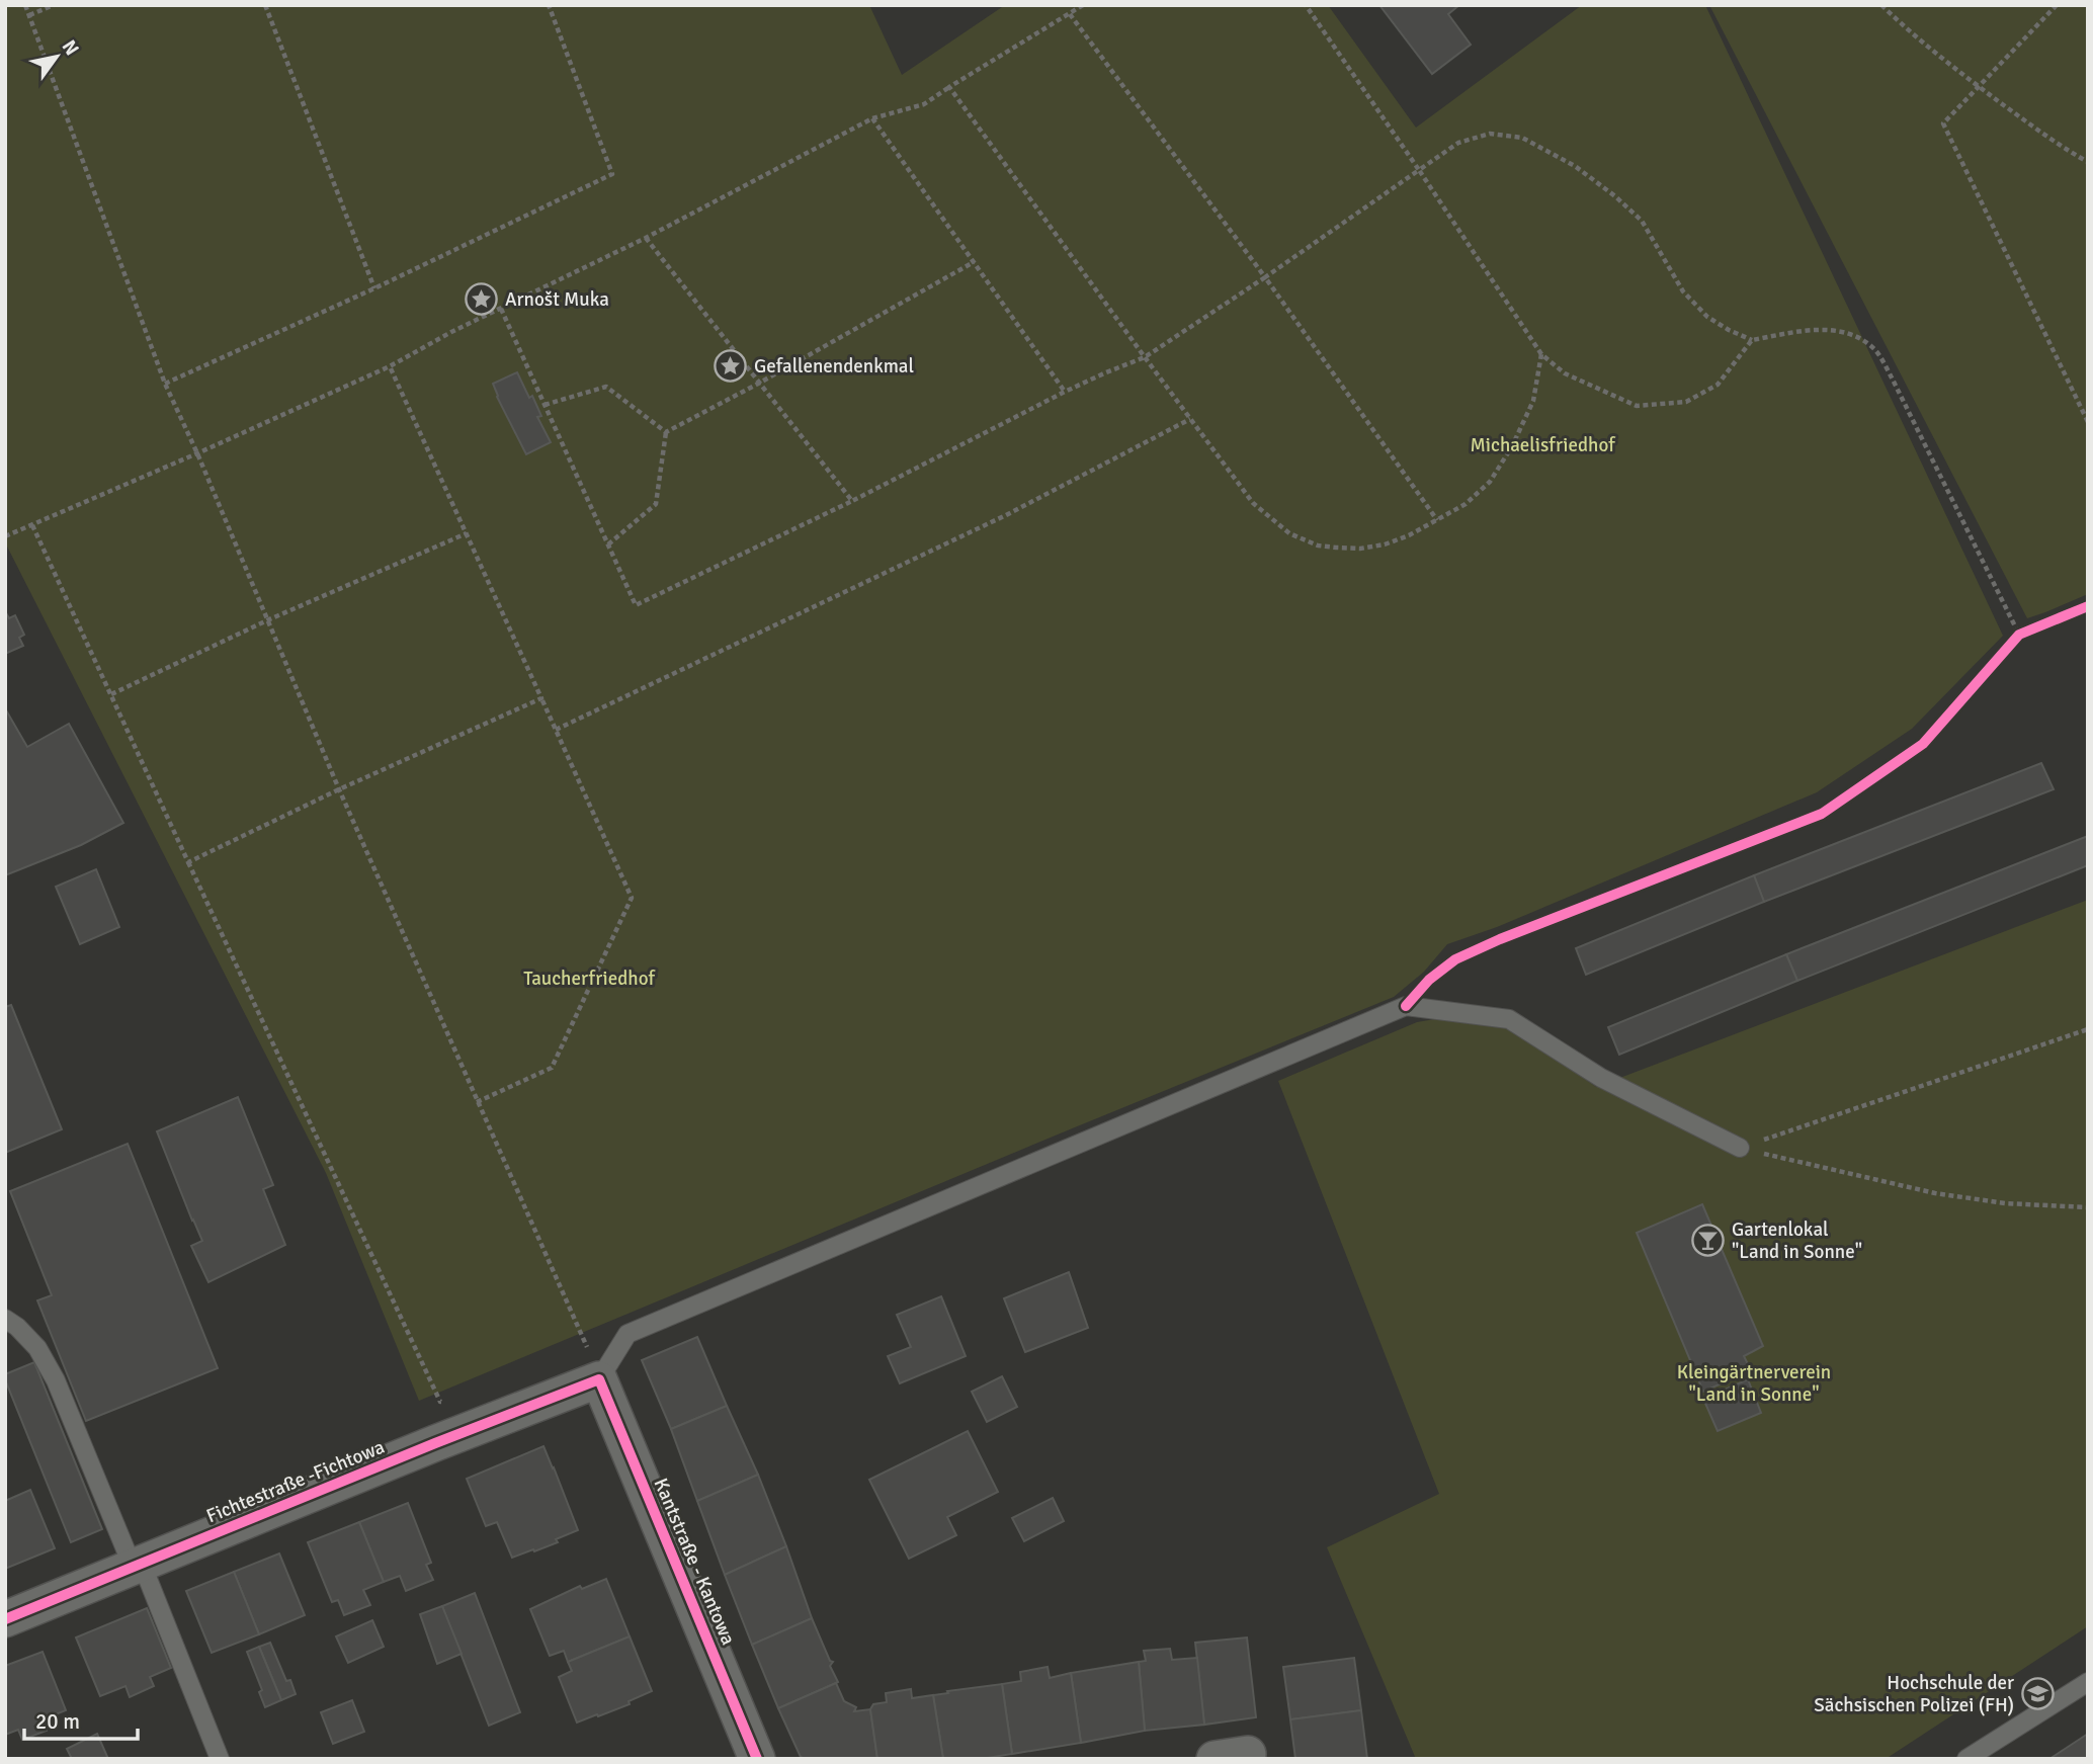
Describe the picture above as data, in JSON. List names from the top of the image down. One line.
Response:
{"streets":{"street":["Fichtestraße -Fichtowa","Kantstraße - Kantowa"]},"crossings":[["Fichtestraße -Fichtowa","Kantstraße - Kantowa"]],"parks":["Michaelisfriedhof","Taucherfriedhof","Kleingärtnerverein \"Land in Sonne\""],"places":{"place":["Arnošt Muka","Gefallenendenkmal"],"bar":["Gartenlokal \"Land in Sonne\""],"school or university":["Hochschule der Sächsischen Polizei (FH)"]},"scale_bar":"20 m","north":"top right"}
